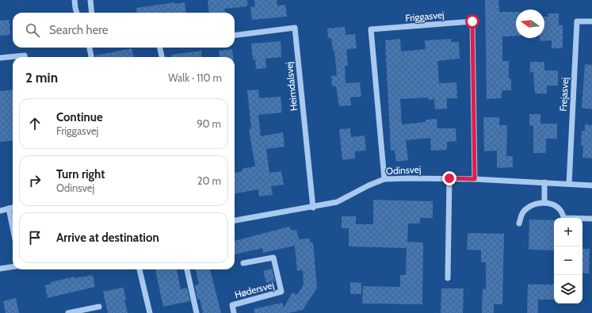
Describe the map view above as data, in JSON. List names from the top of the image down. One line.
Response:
{"streets":{"street":["Friggasvej","Heimdalsvej","Frejasvej","Odinsvej","Hødersvej"]},"crossings":[["Friggasvej","Odinsvej"],["Heimdalsvej","Odinsvej"],["Frejasvej","Odinsvej"]],"north":"left","page":{"search":"Search here","heading":["2 min","Walk · 110 m"],"list":[["Continue","Friggasvej","90 m"],["Turn right","Odinsvej","20 m"],"Arrive at destination"],"map_buttons":["+","−"]}}
